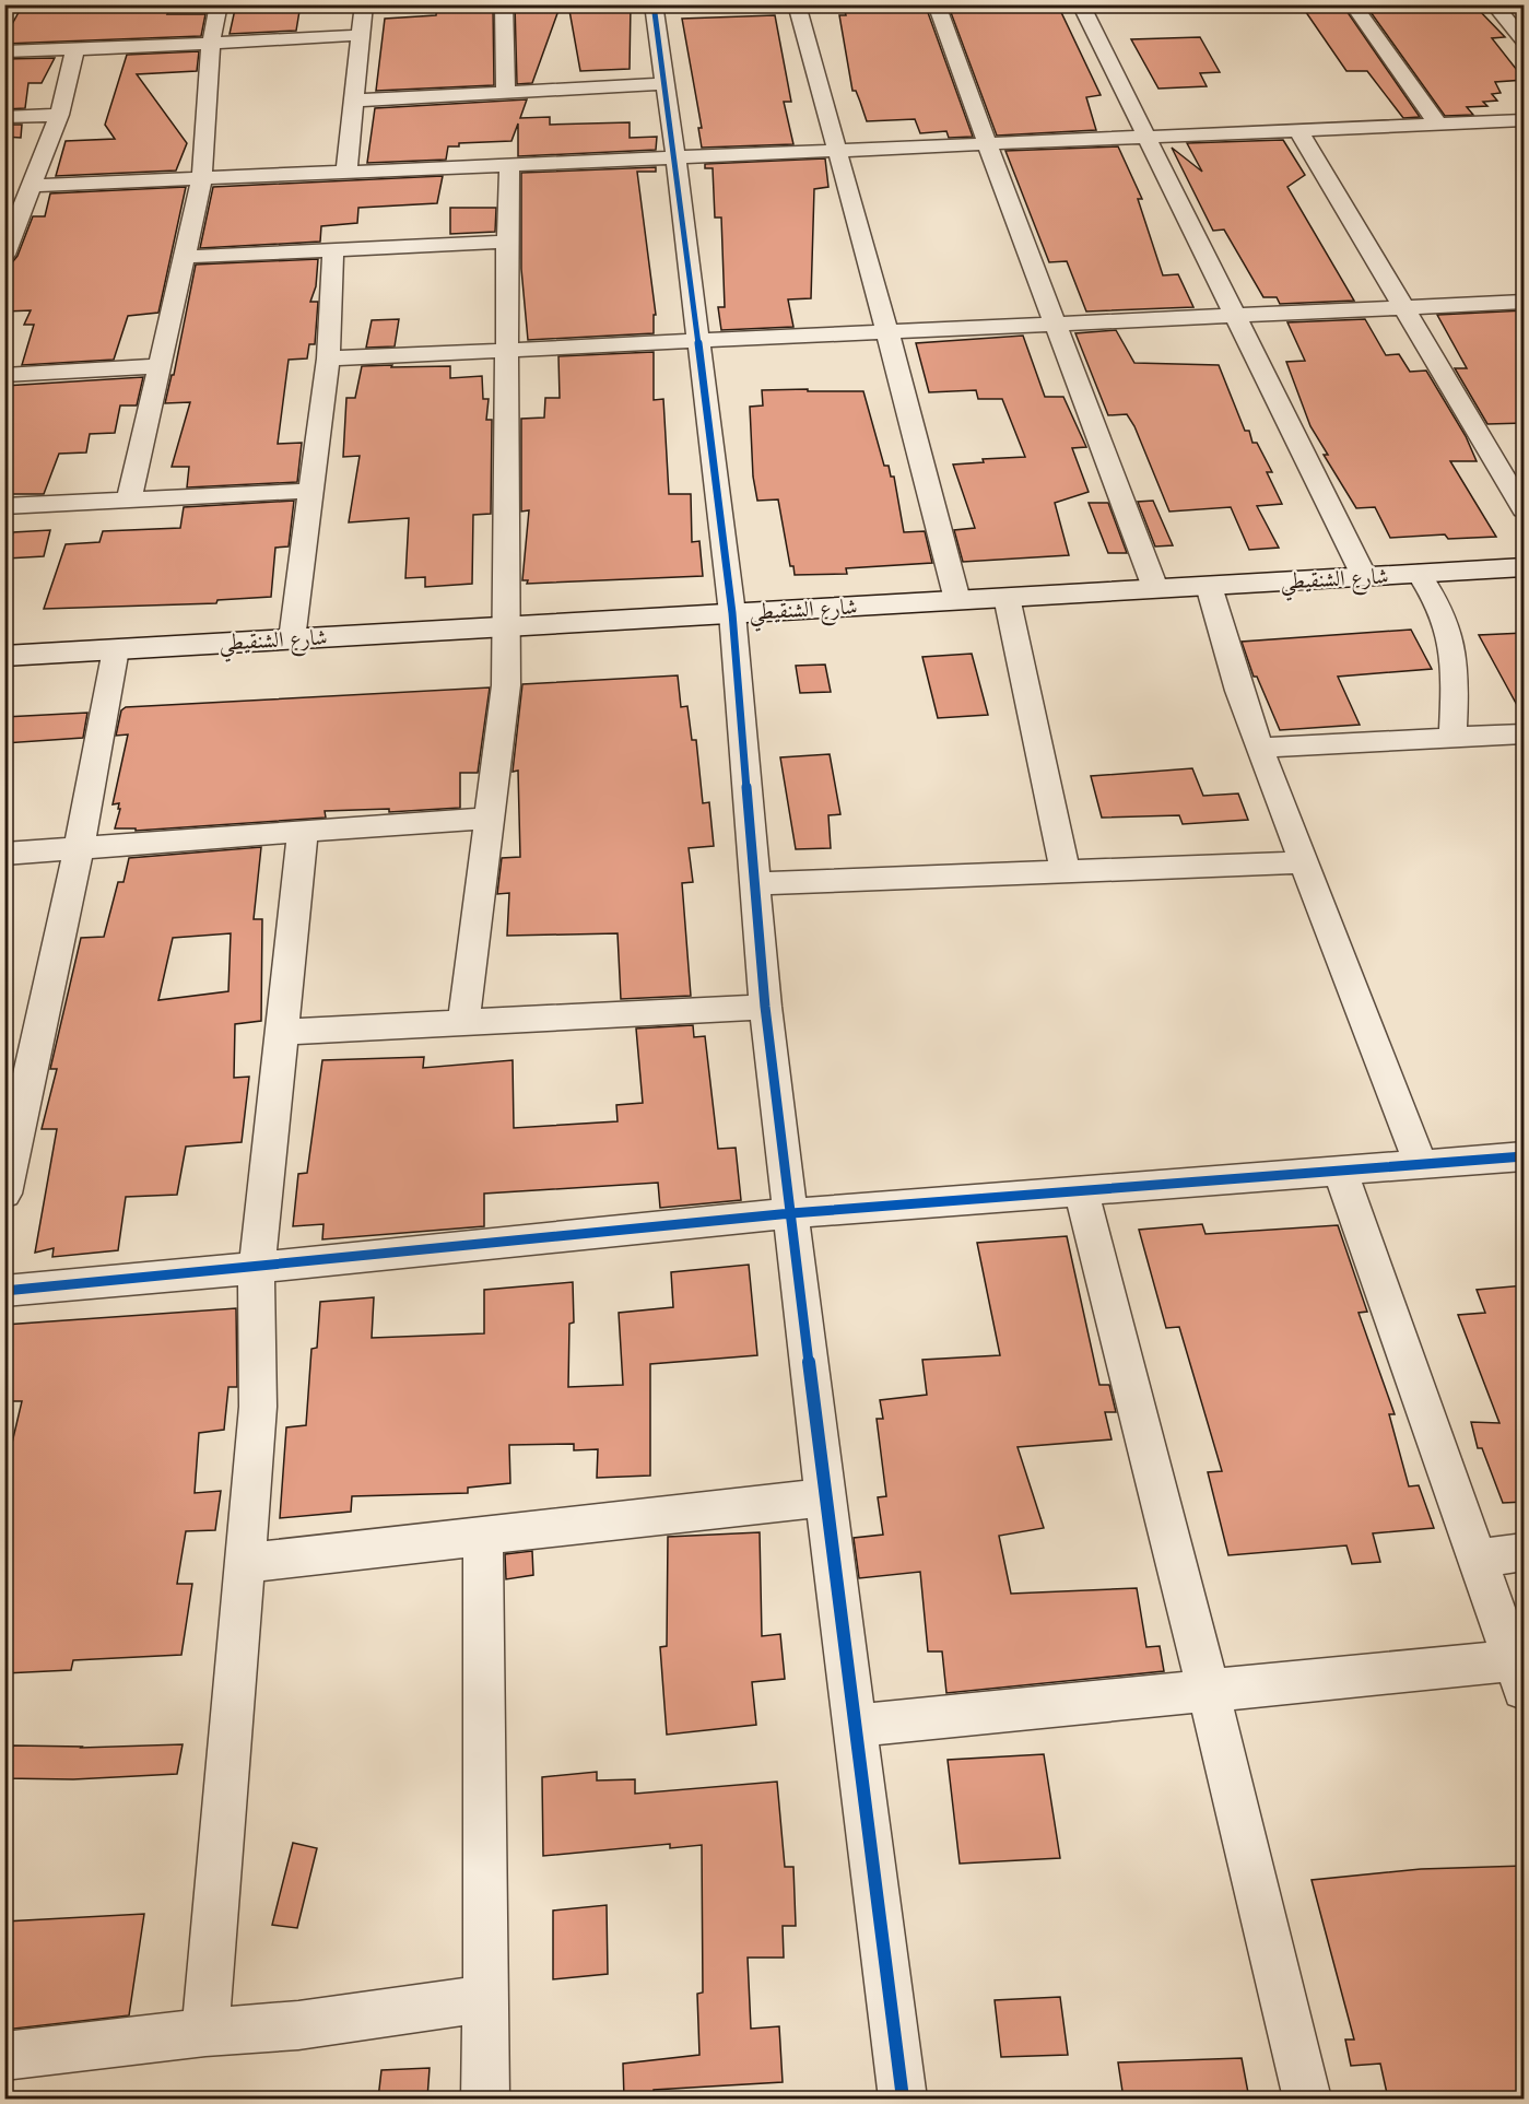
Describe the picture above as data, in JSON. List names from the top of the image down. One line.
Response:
{"streets":{"street":["شارع الشنقيطي"]}}
